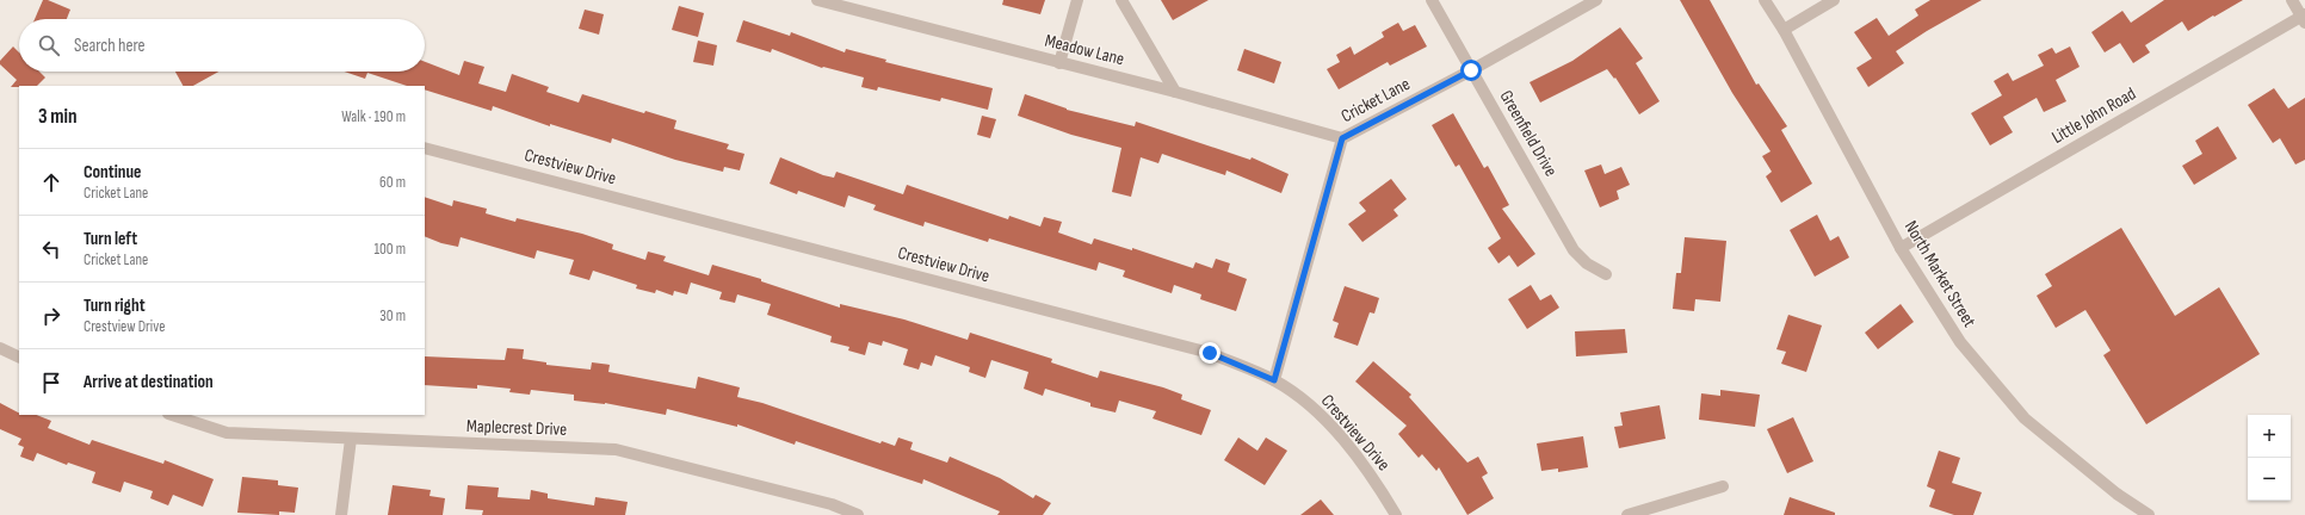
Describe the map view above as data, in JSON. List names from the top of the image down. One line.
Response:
{"streets":{"street":["Meadow Lane","Cricket Lane","Little John Road","Greenfield Drive","Crestview Drive","North Market Street","Maplecrest Drive"]},"crossings":[["Meadow Lane","Cricket Lane"],["Cricket Lane","Greenfield Drive"],["Cricket Lane","Crestview Drive"],["Little John Road","North Market Street"]],"page":{"search":"Search here","heading":["3 min","Walk · 190 m"],"list":[["Continue","Cricket Lane","60 m"],["Turn left","Cricket Lane","100 m"],["Turn right","Crestview Drive","30 m"],"Arrive at destination"],"map_buttons":["+","−"]}}
